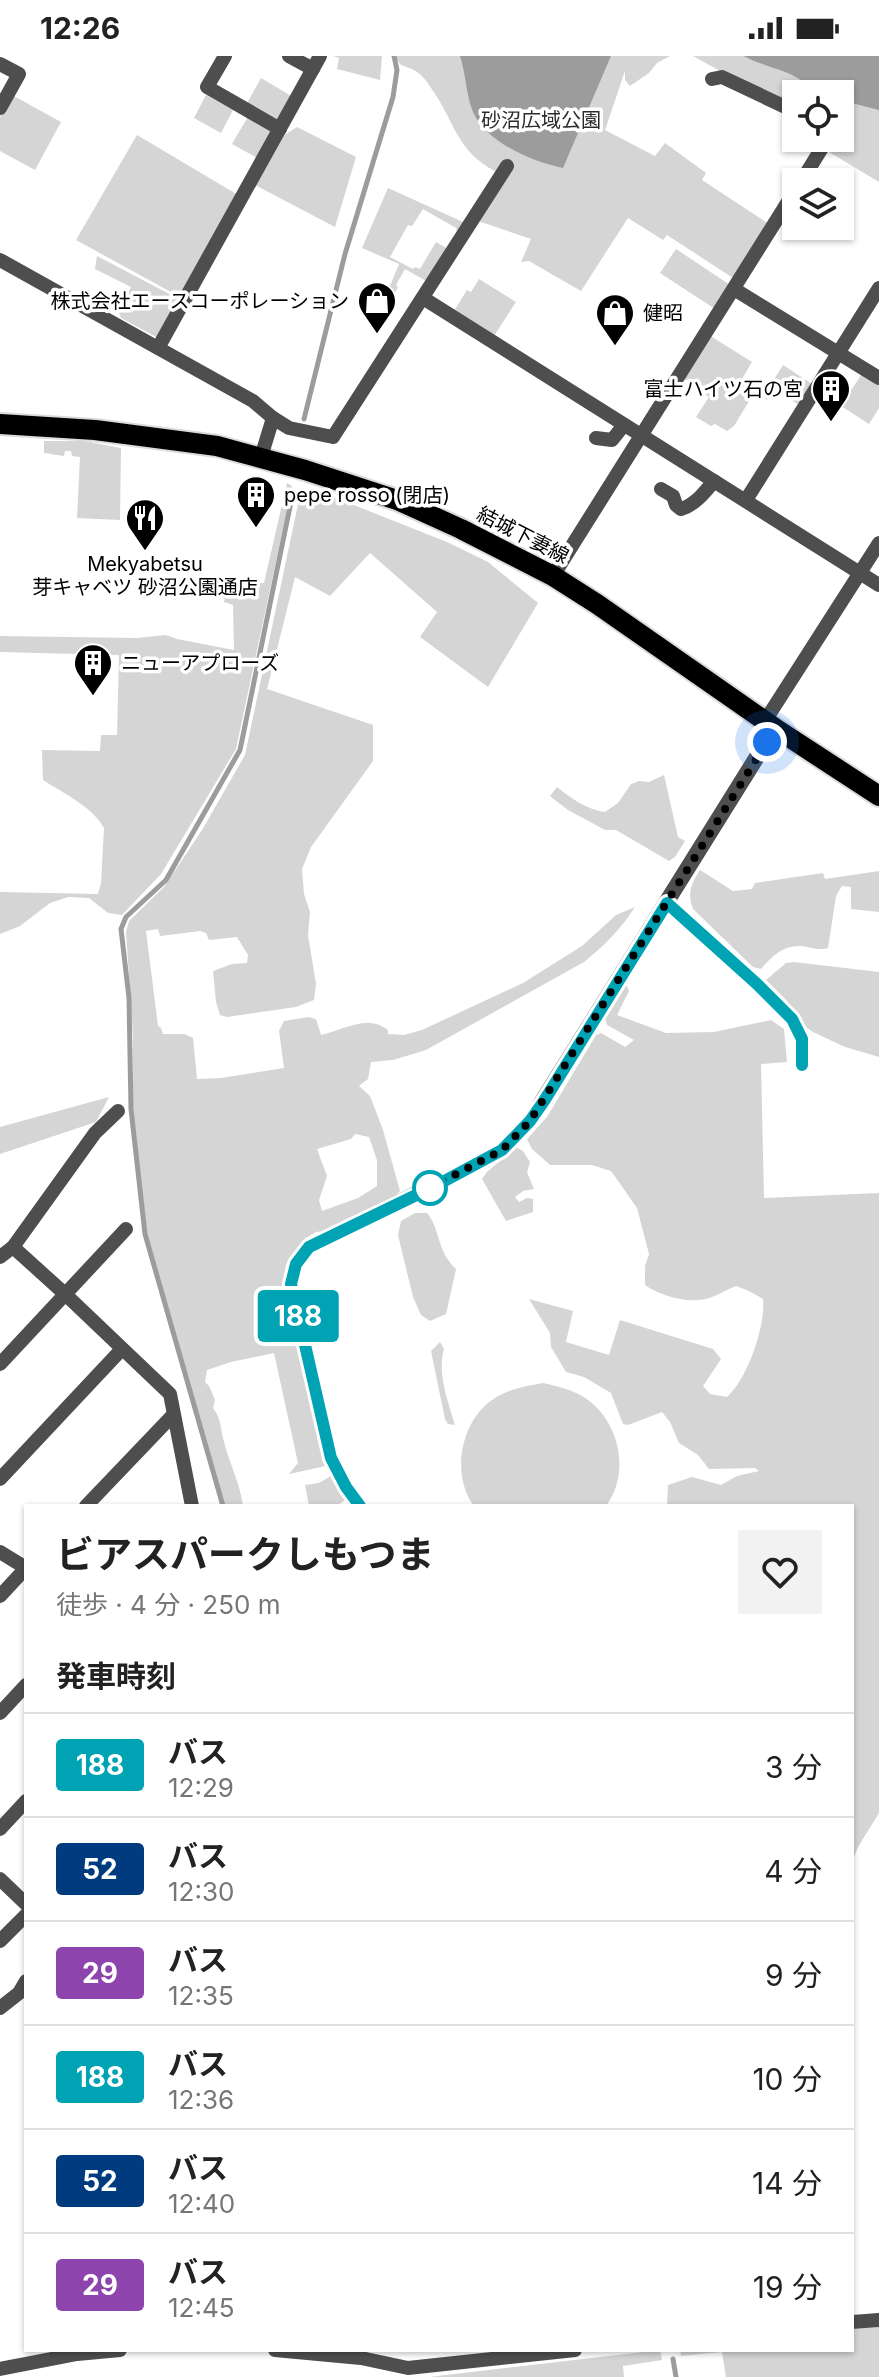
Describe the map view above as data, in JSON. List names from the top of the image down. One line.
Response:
{"streets":{"main road":["結城下妻線"]},"parks":["砂沼広域公園"],"places":{"shop":["株式会社エースコーポレーション","健昭"],"building":["富士ハイツ石の宮","pepe rosso (閉店)","ニューアプローズ"],"restaurant":["Mekyabetsu 芽キャベツ 砂沼公園通店"]},"lines":["bus line 188"],"page":{"status":"12:26","on_map":"188","heading":[["ビアスパークしもつま","徒歩 · 4 分 · 250 m"],"発車時刻"],"list":[{"mark":"188","name":"バス","note":"12:29","value":"3 分"},{"mark":"52","name":"バス","note":"12:30","value":"4 分"},{"mark":"29","name":"バス","note":"12:35","value":"9 分"},{"mark":"188","name":"バス","note":"12:36","value":"10 分"},{"mark":"52","name":"バス","note":"12:40","value":"14 分"},{"mark":"29","name":"バス","note":"12:45","value":"19 分"}]}}
